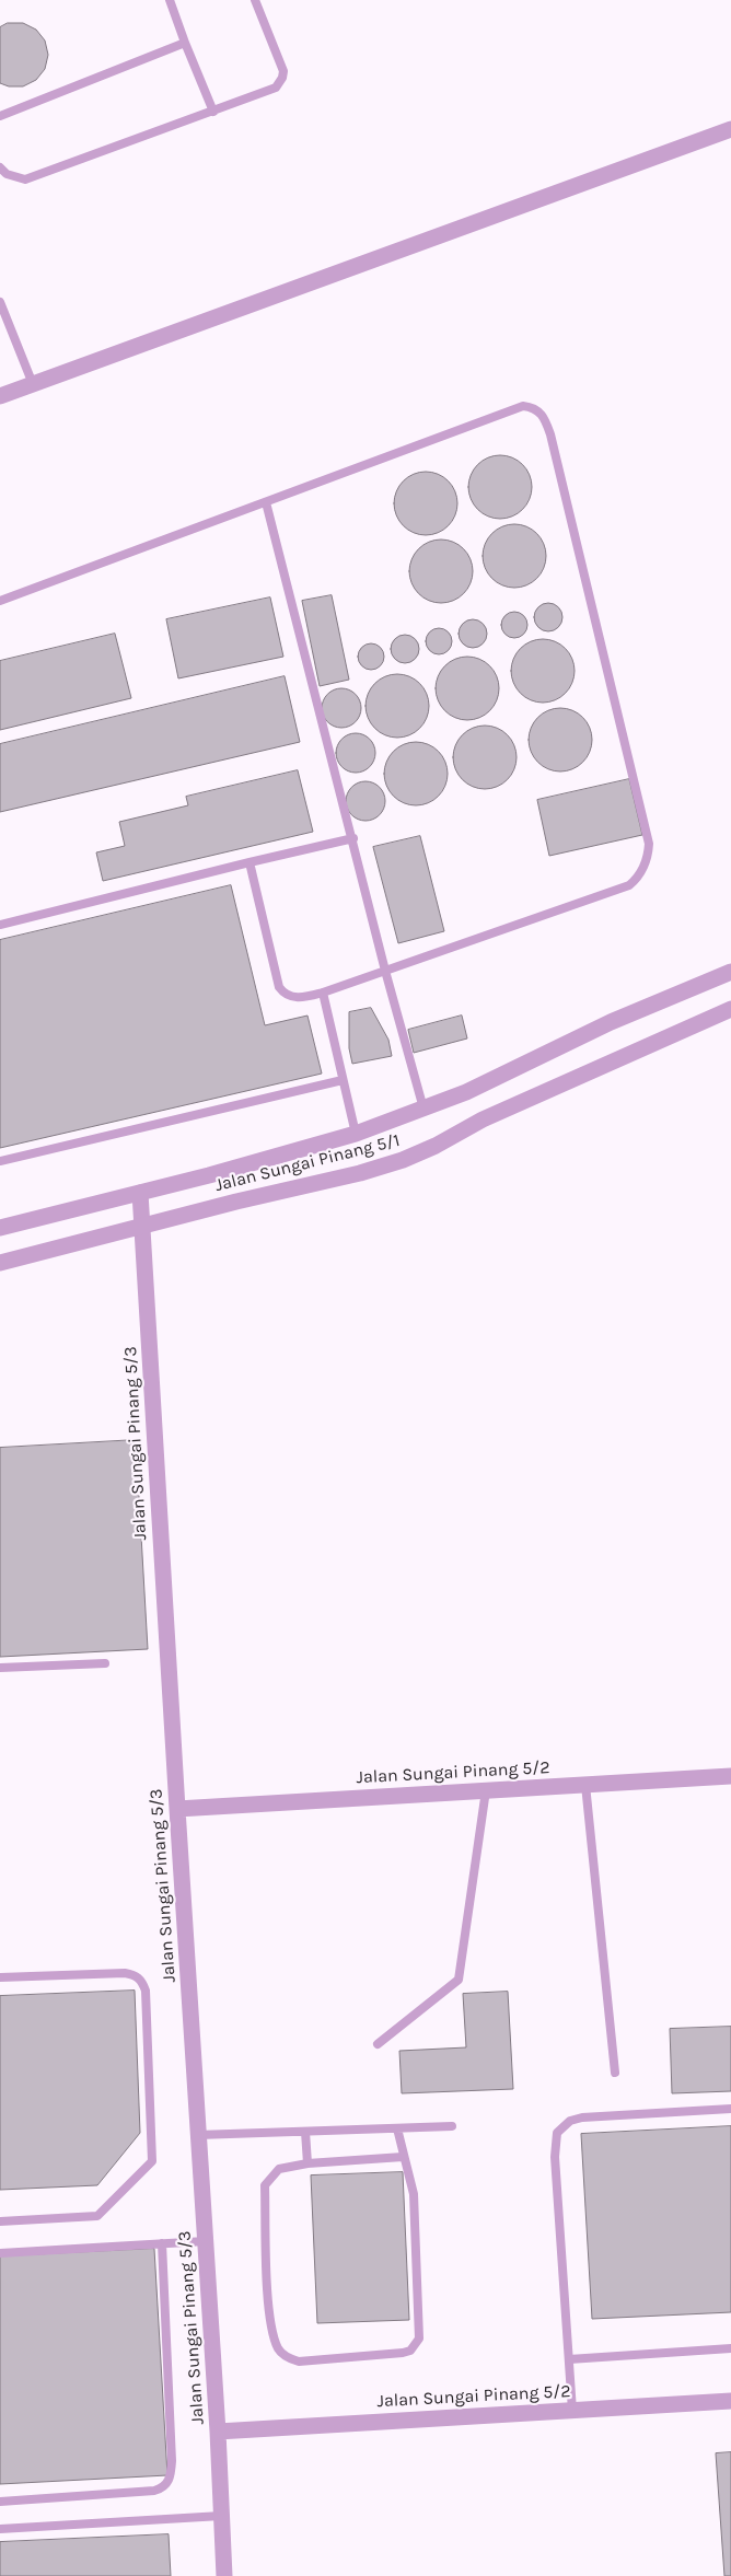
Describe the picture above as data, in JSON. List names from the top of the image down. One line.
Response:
{"streets":{"street":["Jalan Sungai Pinang 5/1","Jalan Sungai Pinang 5/3","Jalan Sungai Pinang 5/2"]},"crossings":[["Jalan Sungai Pinang 5/1","Jalan Sungai Pinang 5/3"],["Jalan Sungai Pinang 5/3","Jalan Sungai Pinang 5/2"]]}
